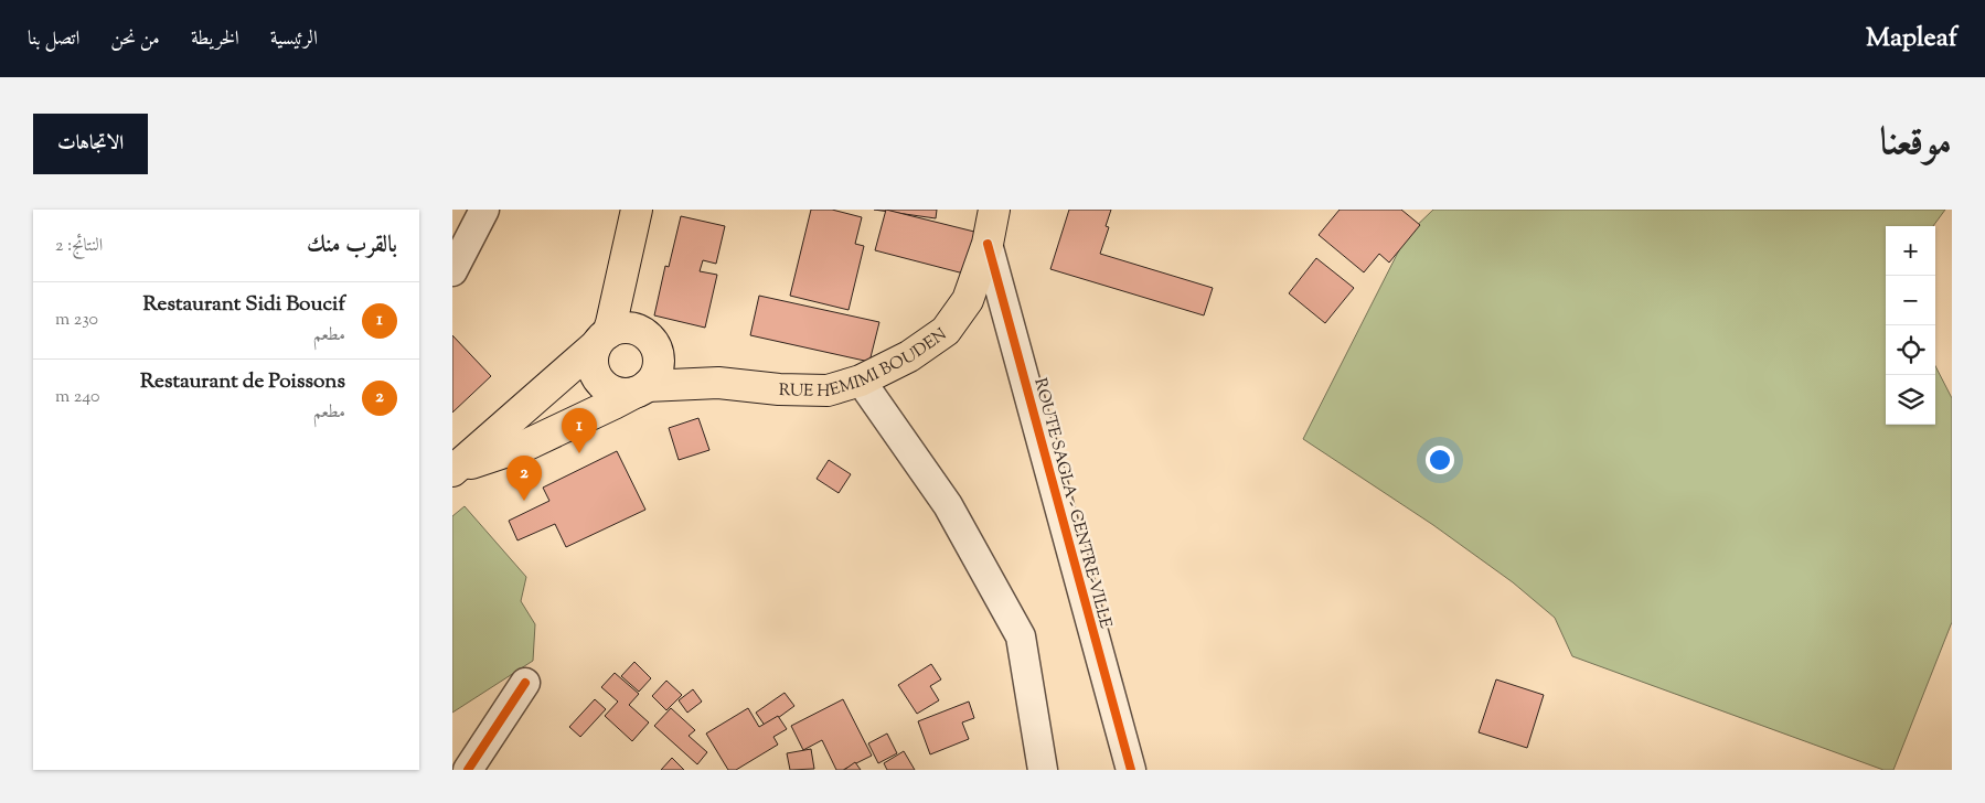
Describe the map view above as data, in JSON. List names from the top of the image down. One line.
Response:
{"streets":{"main road":["RUE HEMIMI BOUDEN"],"street":["ROUTE SAGLA - CENTRE-VILLE"]},"crossings":[["RUE HEMIMI BOUDEN","ROUTE SAGLA - CENTRE-VILLE"]],"page":{"header":"Mapleaf","nav":["الرئيسية","الخريطة","من نحن","اتصل بنا"],"title":"موقعنا","buttons":"الاتجاهات","heading":["بالقرب منك","النتائج: 2"],"map_buttons":["+","−"],"list":[{"mark":"1","name":"Restaurant Sidi Boucif","note":"مطعم","value":"230 m"},{"mark":"2","name":"Restaurant de Poissons","note":"مطعم","value":"240 m"}],"pins":["1","2"]}}
